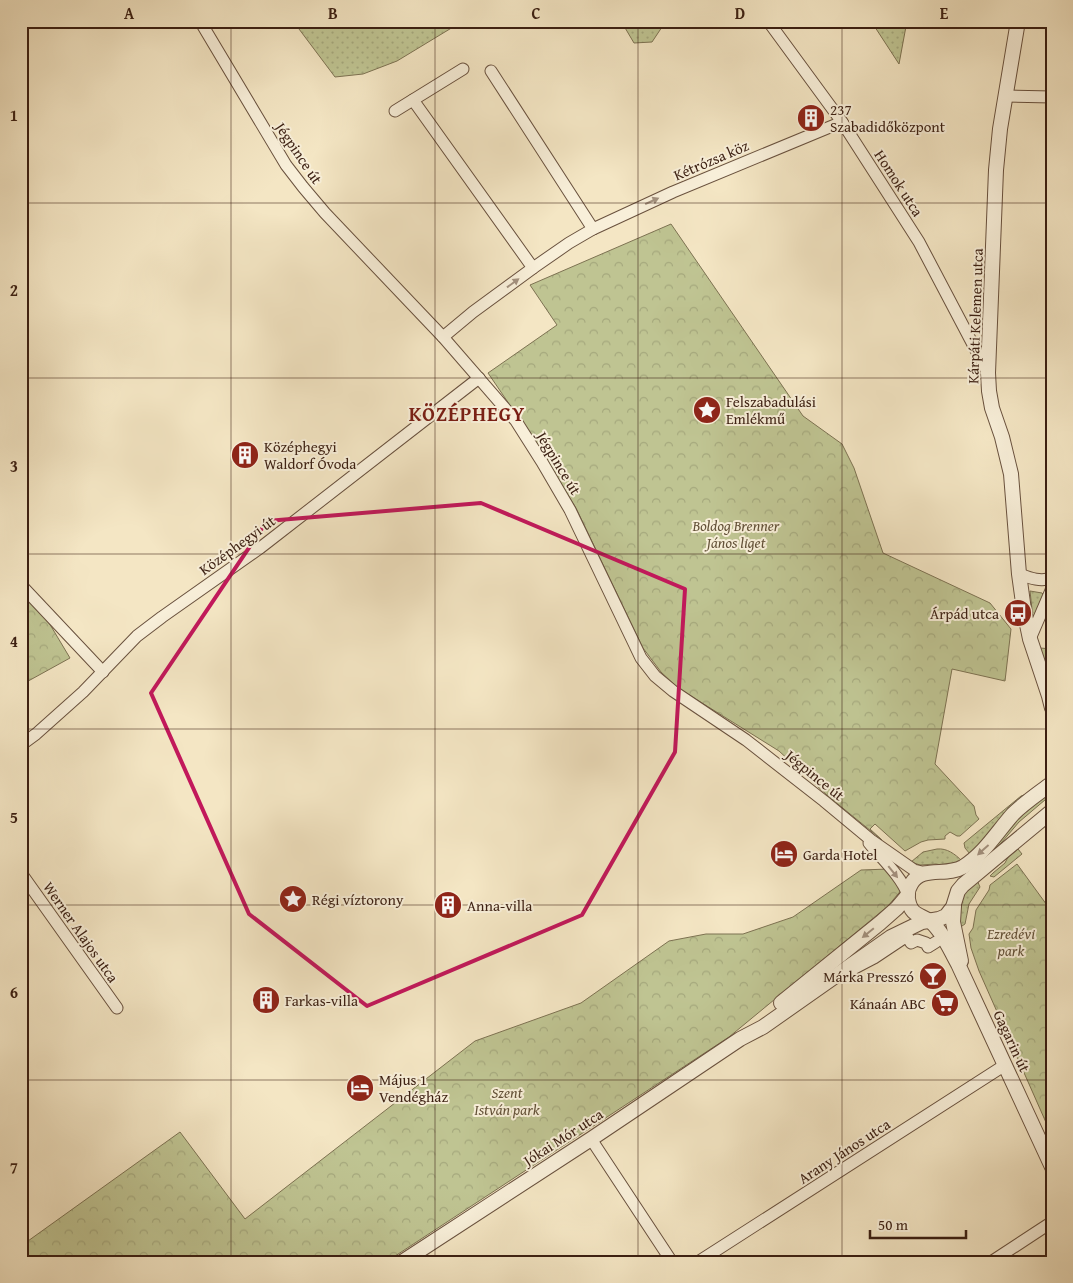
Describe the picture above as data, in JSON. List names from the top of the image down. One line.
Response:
{"streets":{"street":["Jégpince út","Kétrózsa köz","Homok utca","Kárpáti Kelemen utca","Középhegyi út","Werner Alajos utca","Gagarin út","Jókai Mór utca","Arany János utca"]},"crossings":[["Jégpince út","Kétrózsa köz"],["Jégpince út","Középhegyi út"],["Jégpince út","Gagarin út"],["Jégpince út","Jókai Mór utca"],["Kétrózsa köz","Homok utca"],["Homok utca","Kárpáti Kelemen utca"],["Gagarin út","Jókai Mór utca"],["Gagarin út","Arany János utca"]],"one_way":["Kétrózsa köz"],"districts":["KÖZÉPHEGY"],"parks":["Boldog Brenner János liget","Ezredévi park","Szent István park"],"places":{"building":["237 Szabadidőközpont","Középhegyi Waldorf Óvoda","Anna-villa","Farkas-villa"],"place":["Felszabadulási Emlékmű","Régi víztorony"],"bus stop":["Árpád utca"],"hotel":["Garda Hotel","Május 1 Vendégház"],"bar":["Márka Presszó"],"supermarket":["Kánaán ABC"]},"scale_bar":"50 m","grid":{"columns":["A","B","C","D","E"],"rows":["1","2","3","4","5","6","7"]}}
